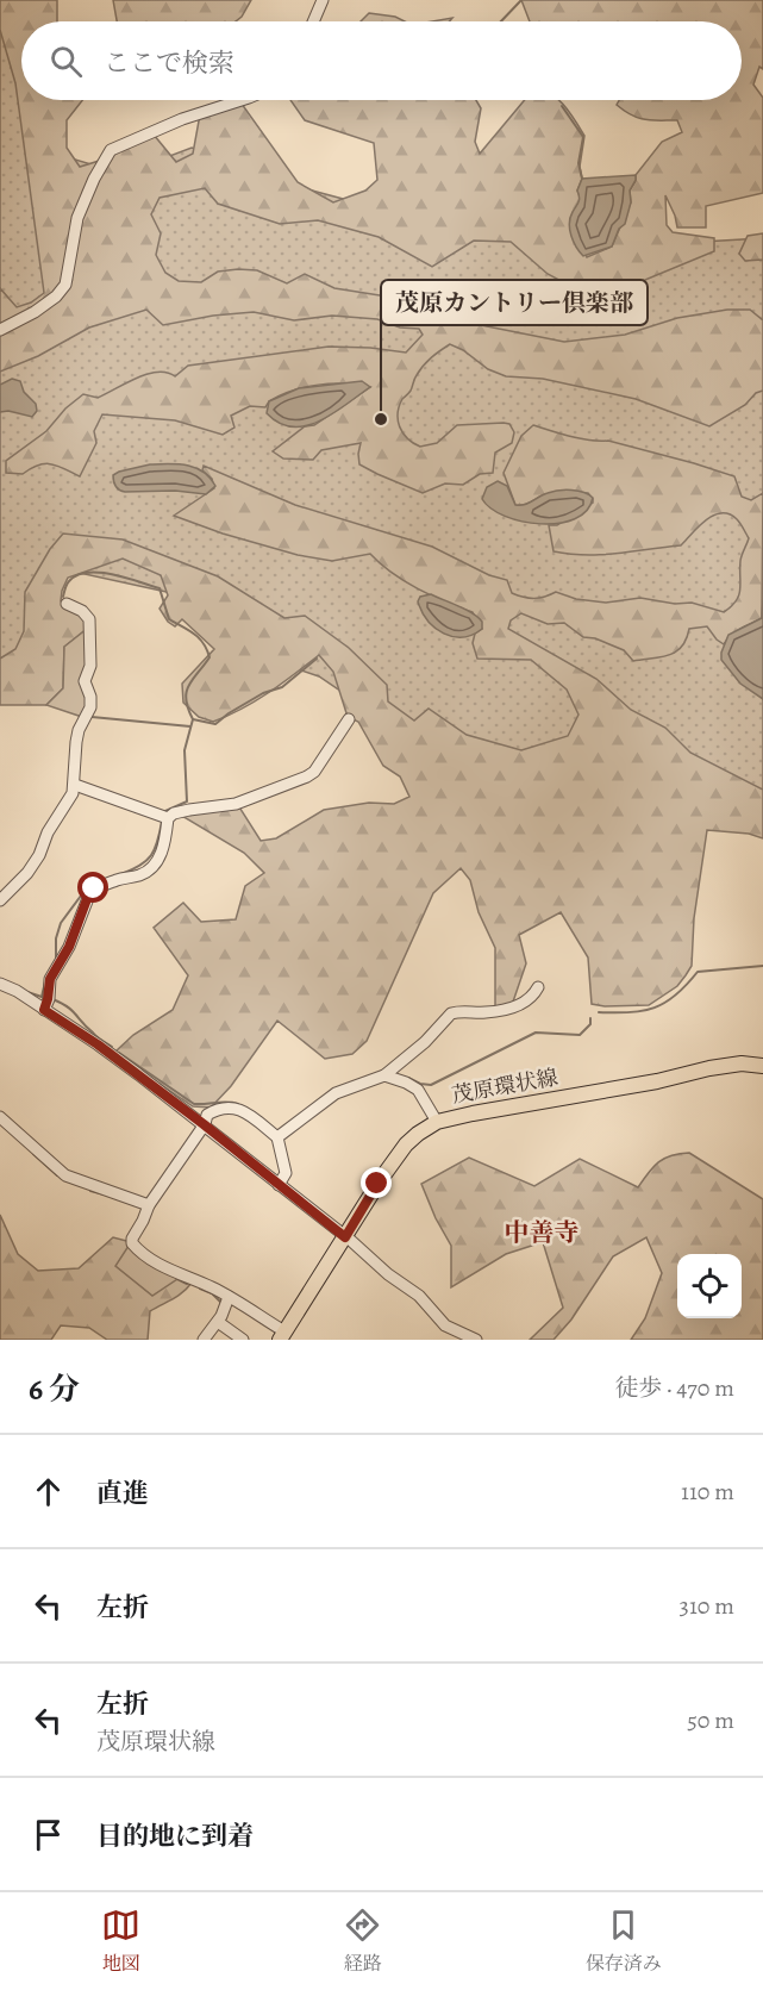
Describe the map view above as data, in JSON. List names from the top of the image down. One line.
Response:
{"streets":{"main road":["茂原環状線"]},"districts":["中善寺"],"places":["茂原カントリー倶楽部"],"page":{"search":"ここで検索","heading":["6 分","徒歩 · 470 m"],"list":[["直進","110 m"],["左折","310 m"],["左折","茂原環状線","50 m"],"目的地に到着"],"nav":["地図","経路","保存済み"]}}
